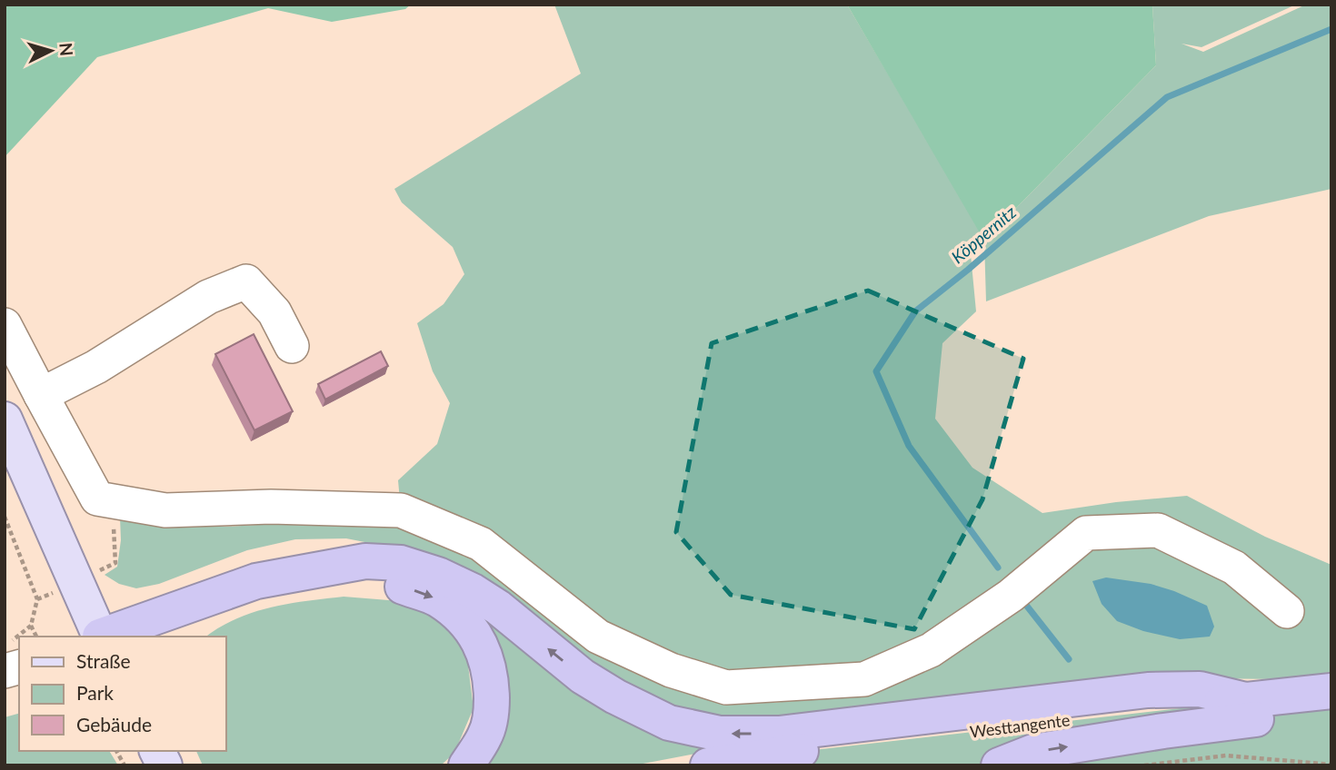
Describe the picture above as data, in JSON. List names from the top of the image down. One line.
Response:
{"streets":{"highway":["Westtangente"]},"water":["Köppernitz"],"legend":["Straße","Park","Gebäude"],"north":"right"}
